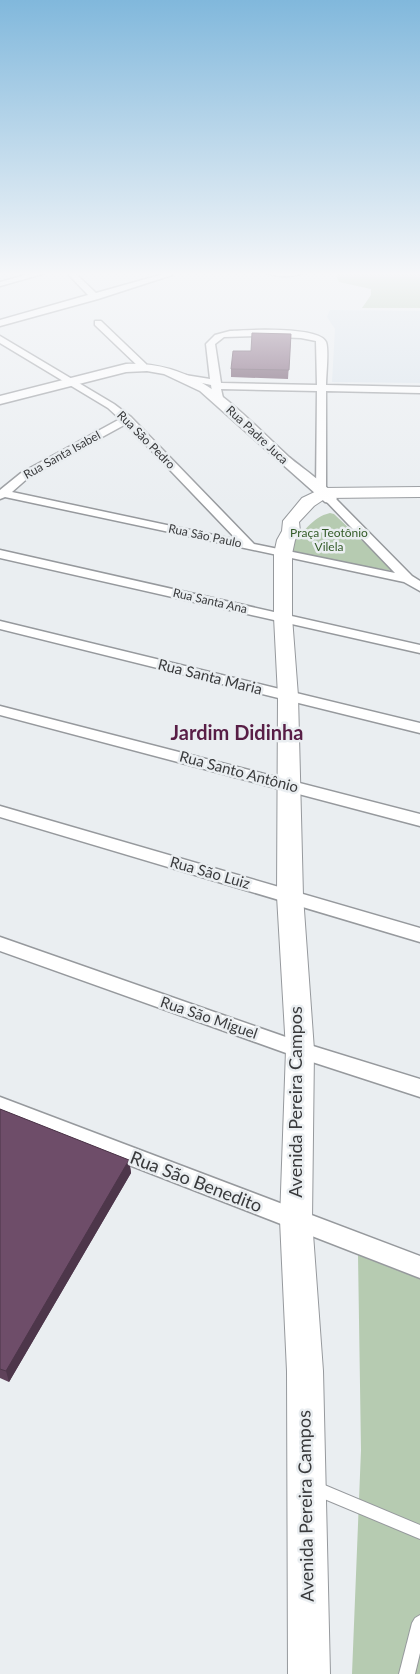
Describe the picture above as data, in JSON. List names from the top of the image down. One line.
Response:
{"streets":{"main road":["Avenida Pereira Campos"],"street":["Rua Padre Juca","Rua São Pedro","Rua Santa Isabel","Rua São Paulo","Rua Santa Ana","Rua Santa Maria","Rua Santo Antônio","Rua São Luiz","Rua São Miguel","Rua São Benedito"]},"crossings":[["Rua Padre Juca","Rua São Pedro"],["Rua Padre Juca","Rua São Paulo"],["Rua Padre Juca","Avenida Pereira Campos"],["Rua São Pedro","Rua Santa Isabel"],["Rua São Pedro","Rua São Paulo"],["Rua Santa Isabel","Rua São Paulo"],["Rua São Paulo","Avenida Pereira Campos"],["Rua Santa Ana","Avenida Pereira Campos"],["Rua Santa Maria","Avenida Pereira Campos"],["Rua Santo Antônio","Avenida Pereira Campos"],["Rua São Luiz","Avenida Pereira Campos"],["Rua São Miguel","Avenida Pereira Campos"],["Avenida Pereira Campos","Rua São Benedito"]],"districts":["Jardim Didinha"],"parks":["Praça Teotônio Vilela"]}
